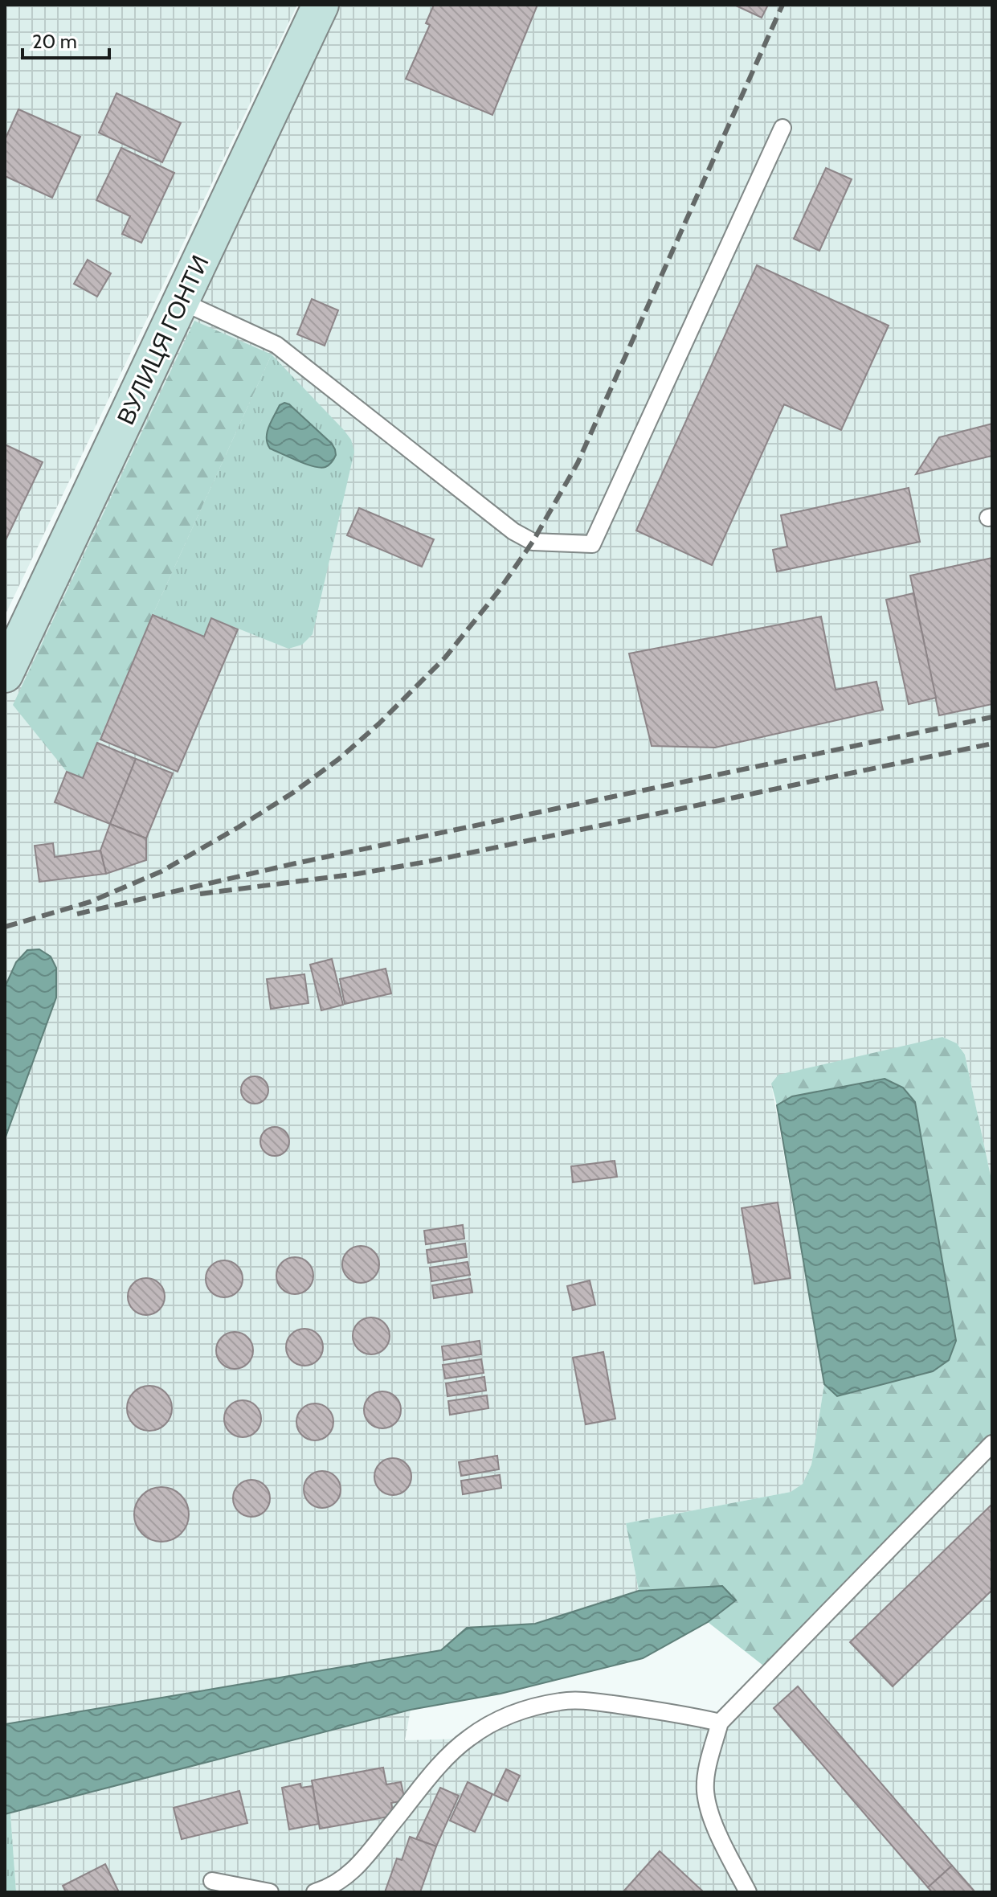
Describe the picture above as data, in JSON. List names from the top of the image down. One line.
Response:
{"streets":{"street":["ВУЛИЦЯ ГОНТИ"]},"scale_bar":"20 m"}
